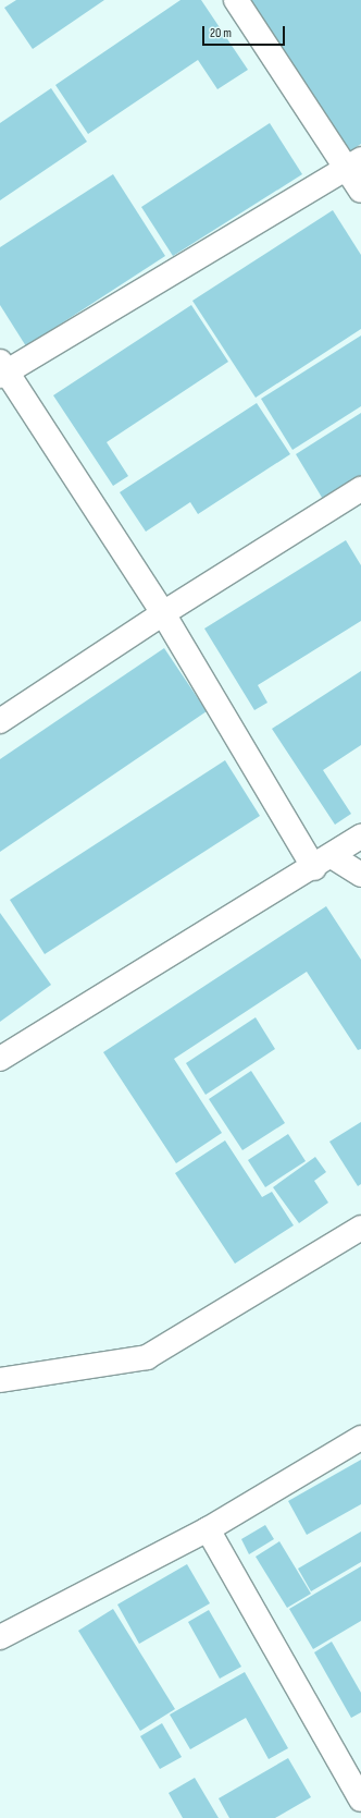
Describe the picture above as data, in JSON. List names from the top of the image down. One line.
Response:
{"scale_bar":"20 m"}
